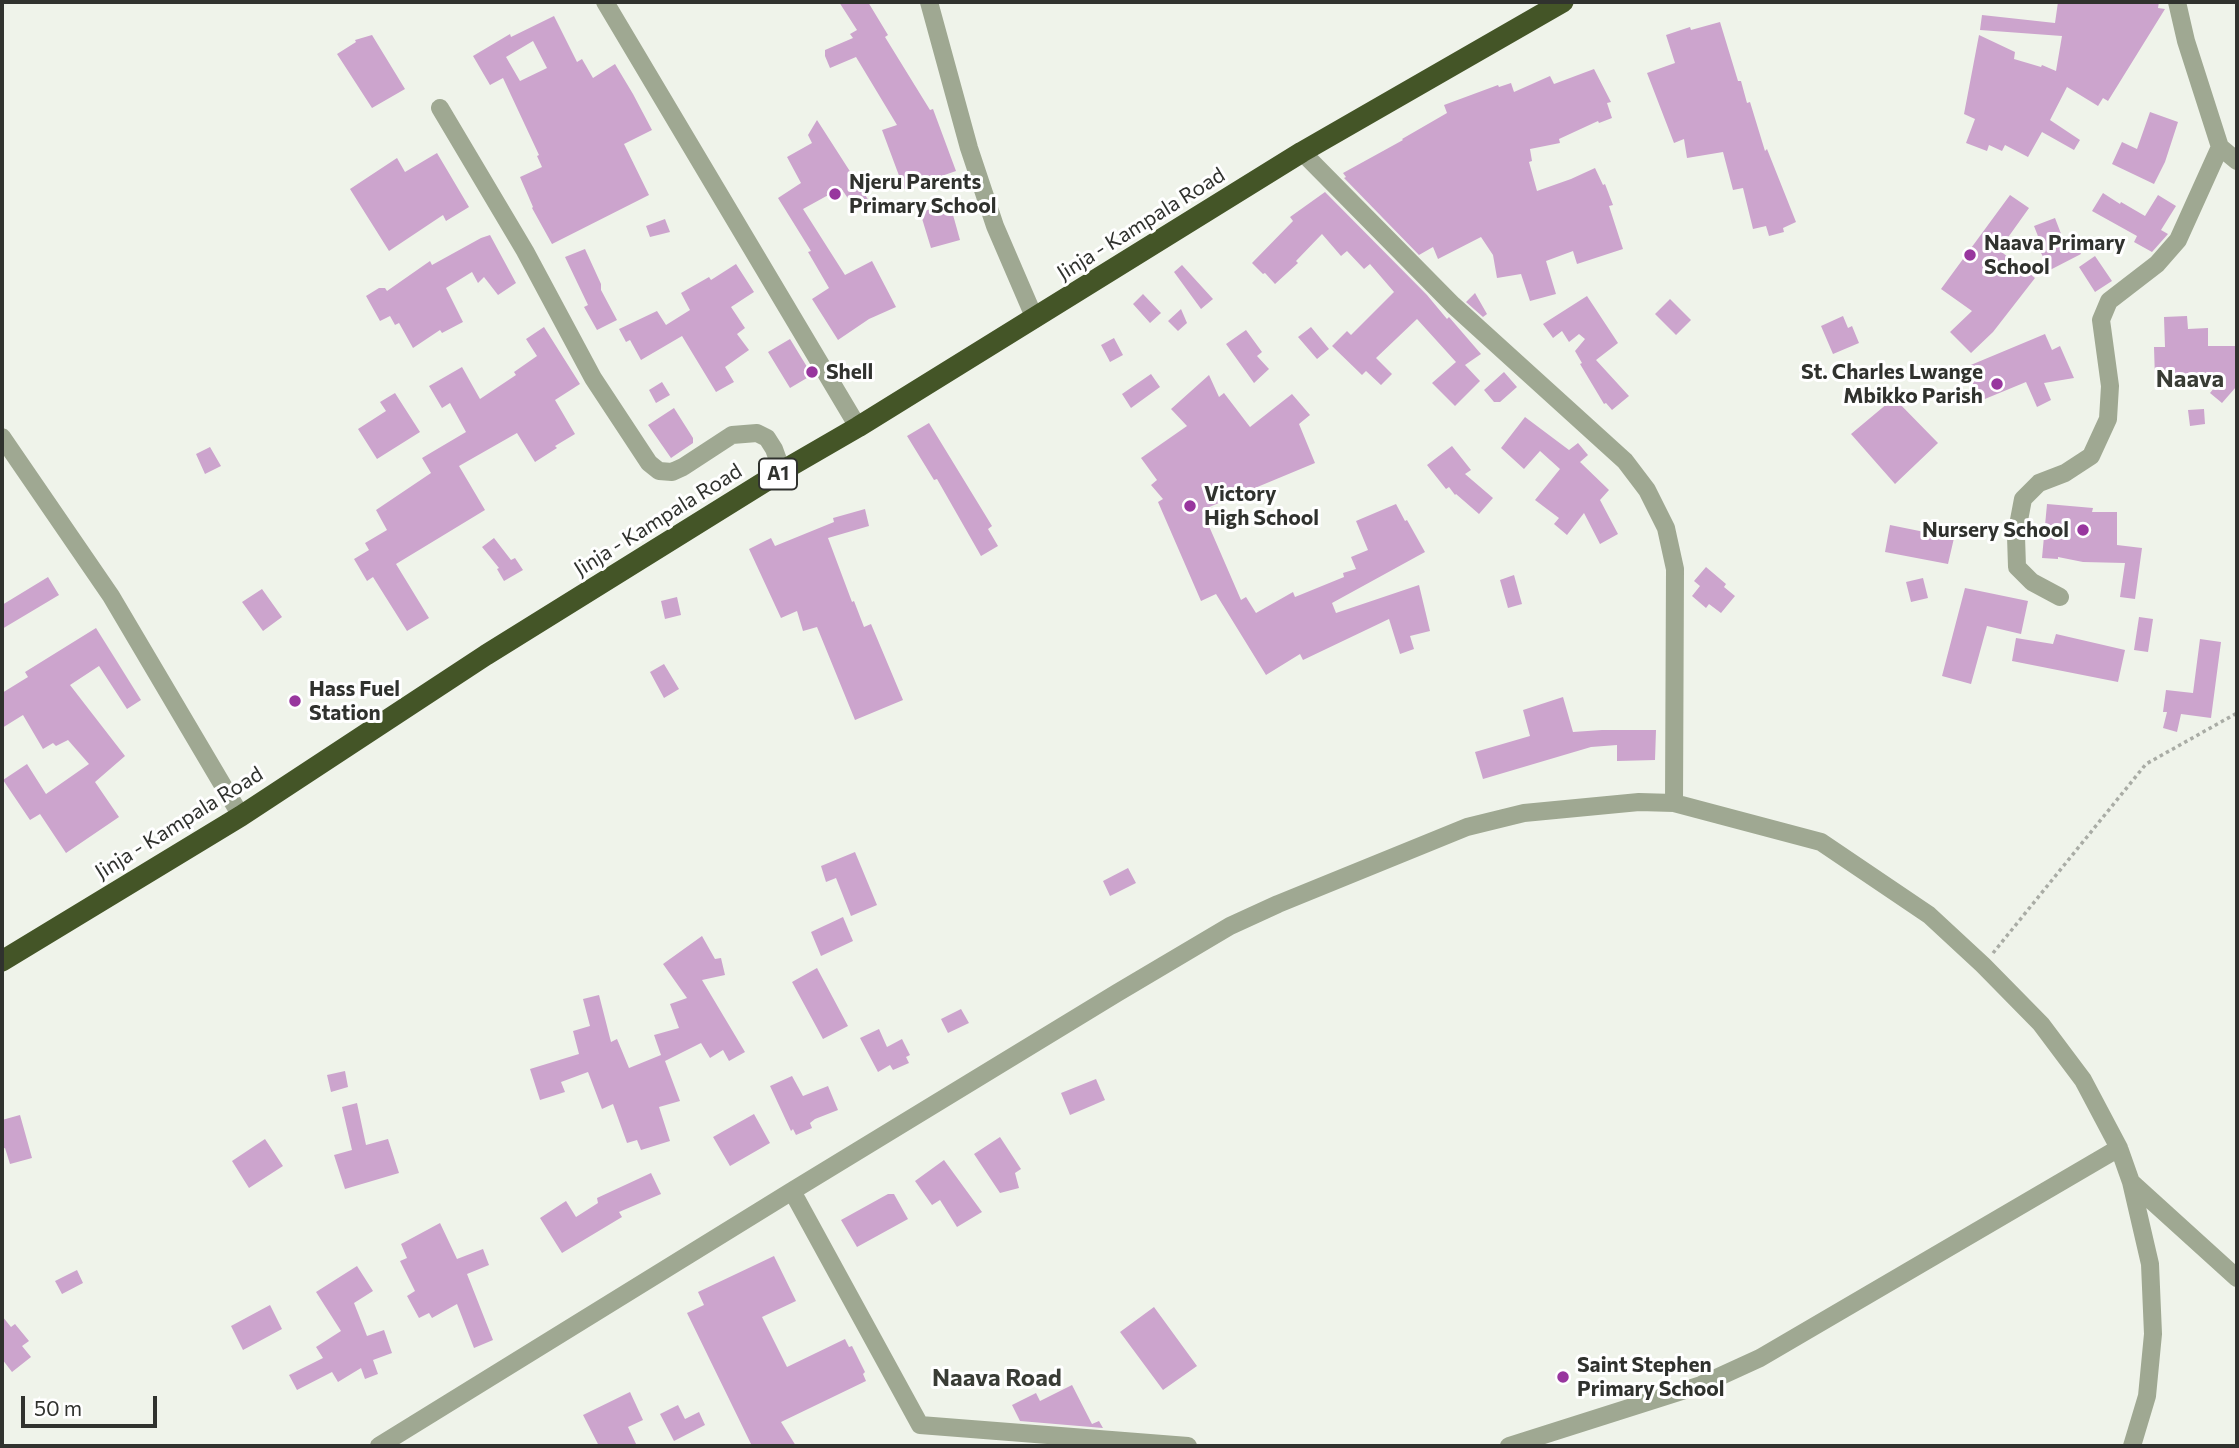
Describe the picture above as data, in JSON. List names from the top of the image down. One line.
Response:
{"streets":{"highway":["Jinja - Kampala Road","A1"]},"districts":["Naava","Naava Road"],"places":["Njeru Parents Primary School","Naava Primary School","Shell","St. Charles Lwange Mbikko Parish","Victory High School","Nursery School","Hass Fuel Station","Saint Stephen Primary School"],"scale_bar":"50 m"}
